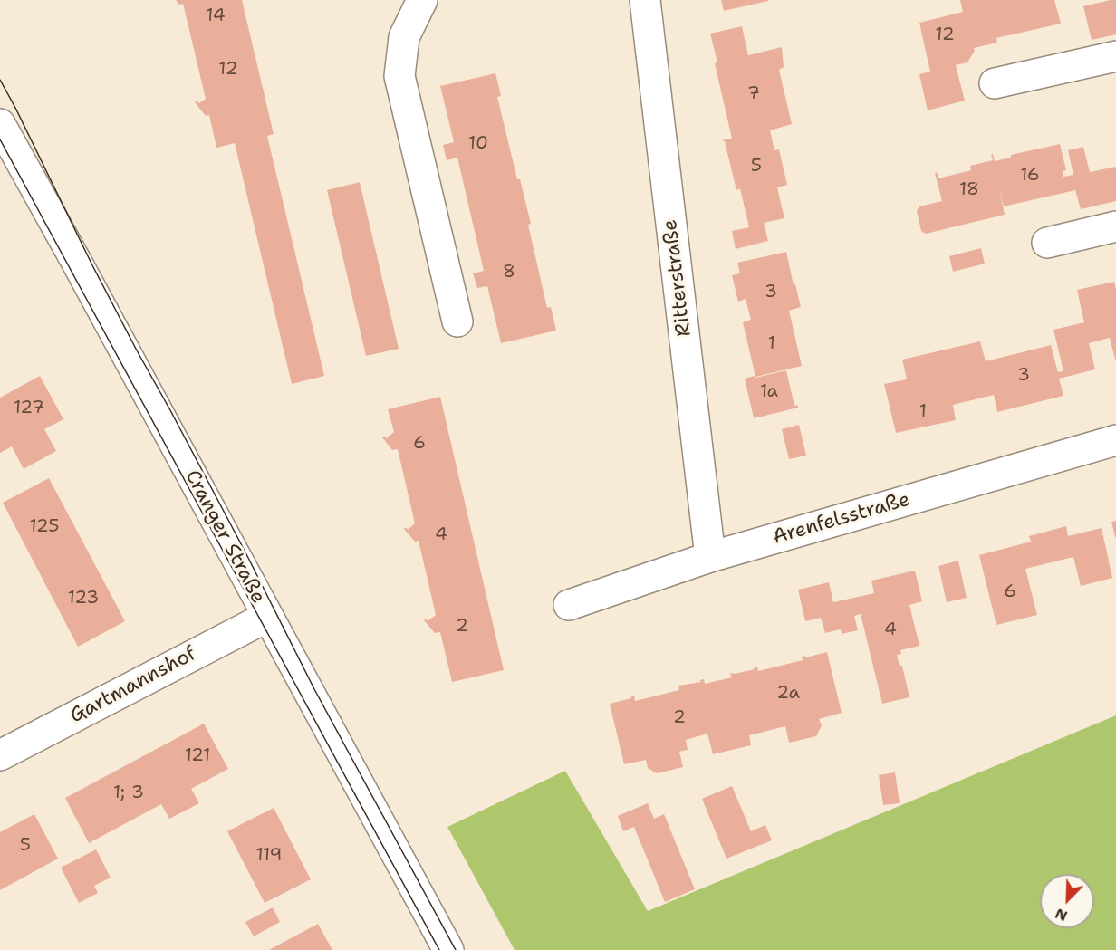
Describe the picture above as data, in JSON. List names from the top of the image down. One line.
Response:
{"streets":{"street":["Ritterstraße","Arenfelsstraße","Cranger Straße","Gartmannshof"]},"crossings":[["Ritterstraße","Arenfelsstraße"],["Cranger Straße","Gartmannshof"]],"house_numbers":["14","12","12","7","10","5","16","18","8","3","1","3","1a","127","1","6","125","4","6","123","2","4","2a","2","121","1; 3","5","119"],"north":"bottom left"}
